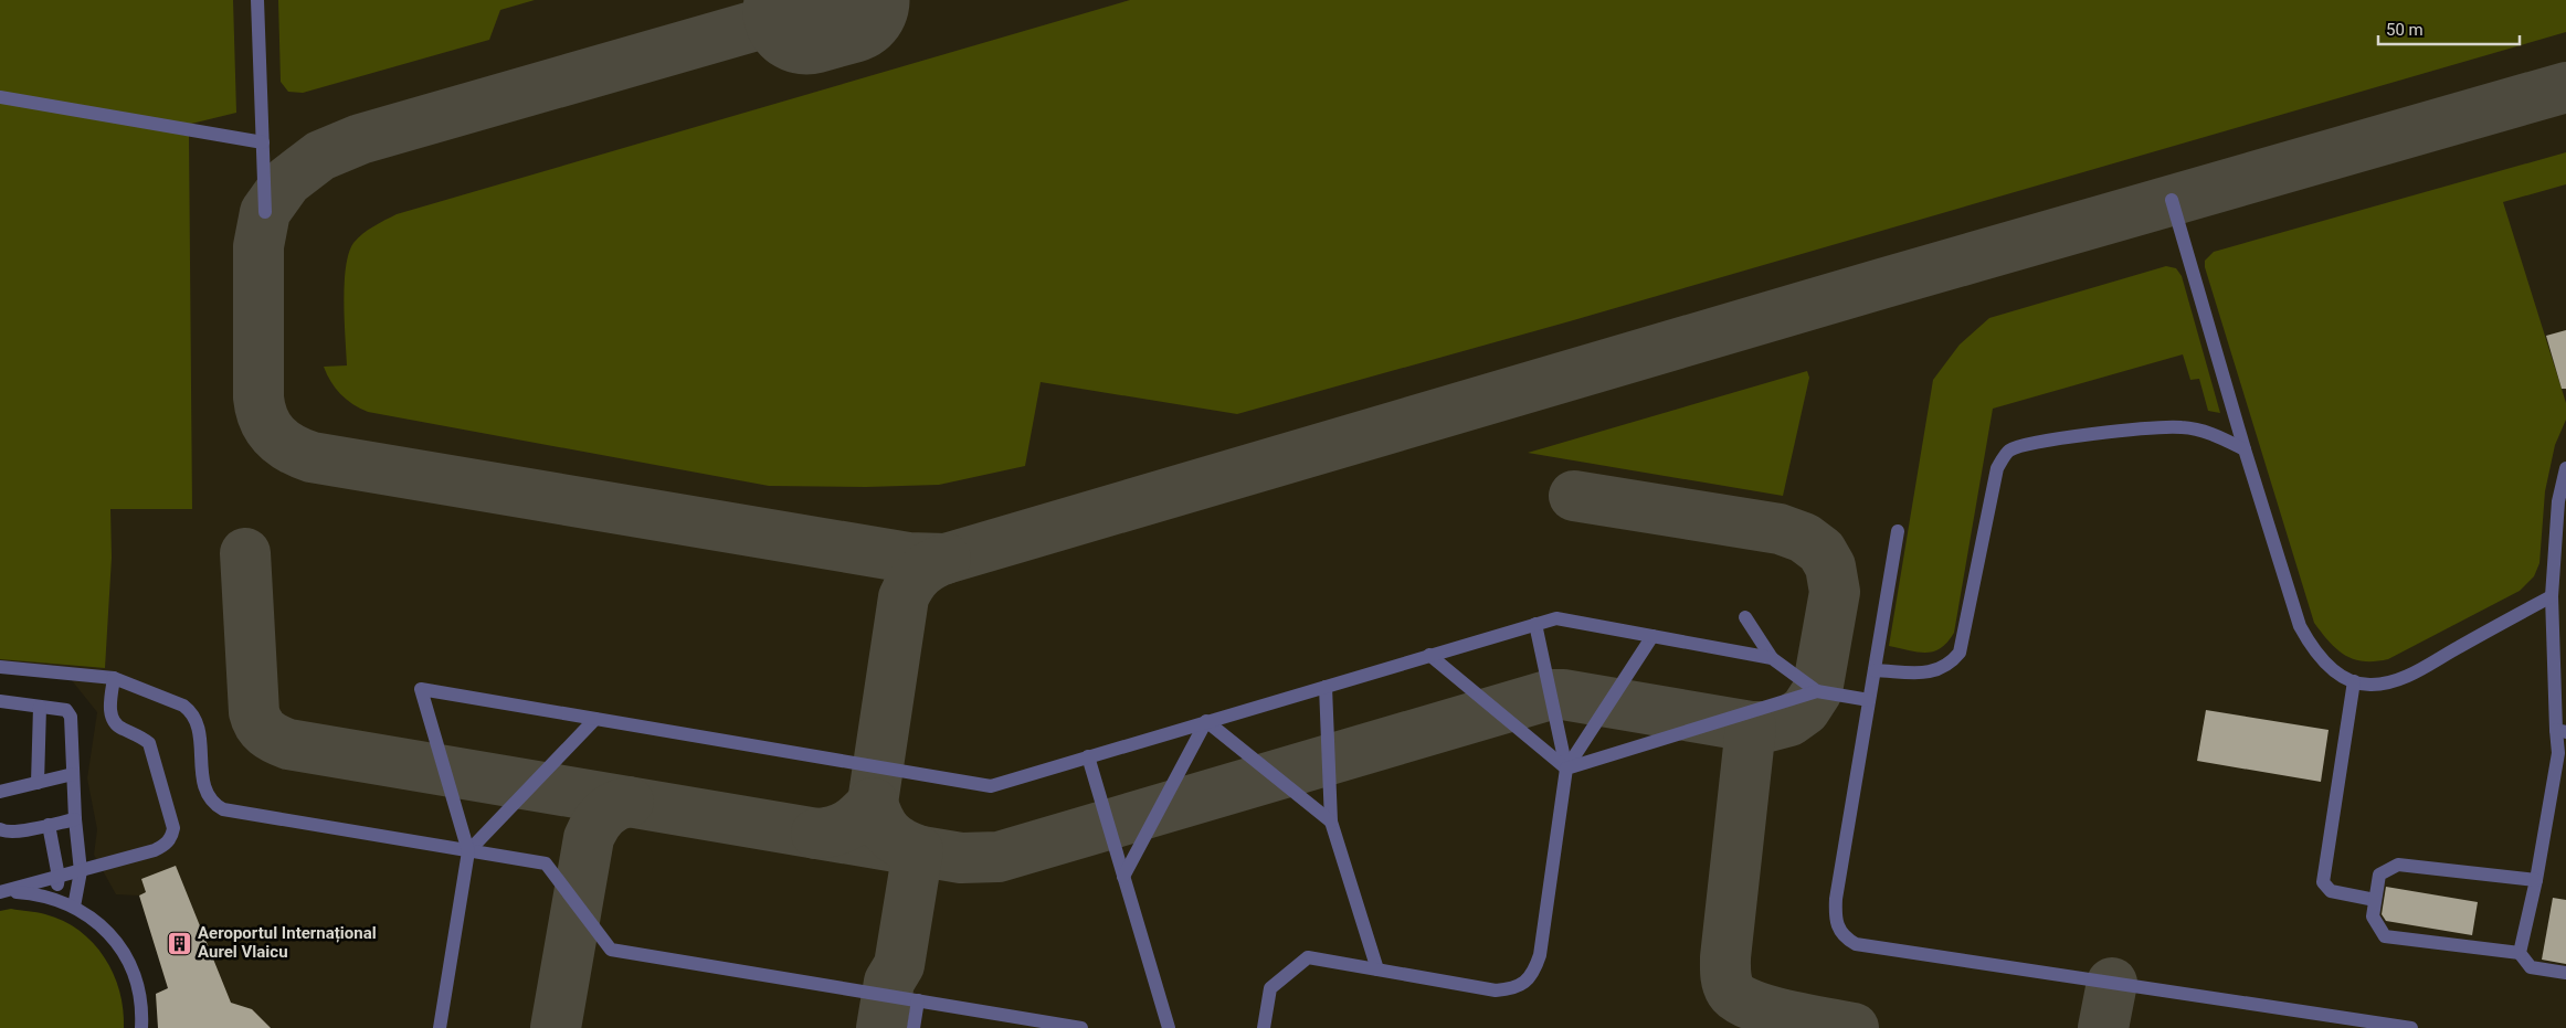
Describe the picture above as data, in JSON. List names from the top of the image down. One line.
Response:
{"places":{"building":["Aeroportul Internațional Aurel Vlaicu"]},"scale_bar":"50 m"}
